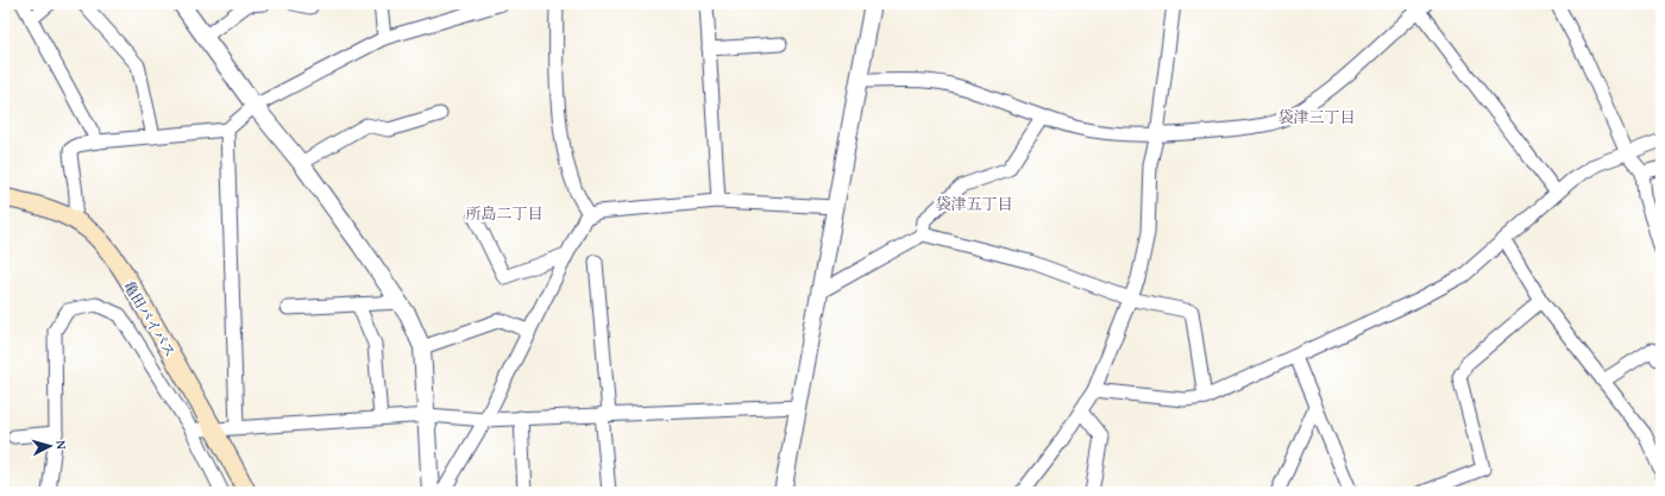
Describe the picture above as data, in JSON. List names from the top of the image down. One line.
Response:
{"streets":{"main road":["亀田バイパス"]},"districts":["袋津三丁目","袋津五丁目","所島二丁目"],"north":"right"}
